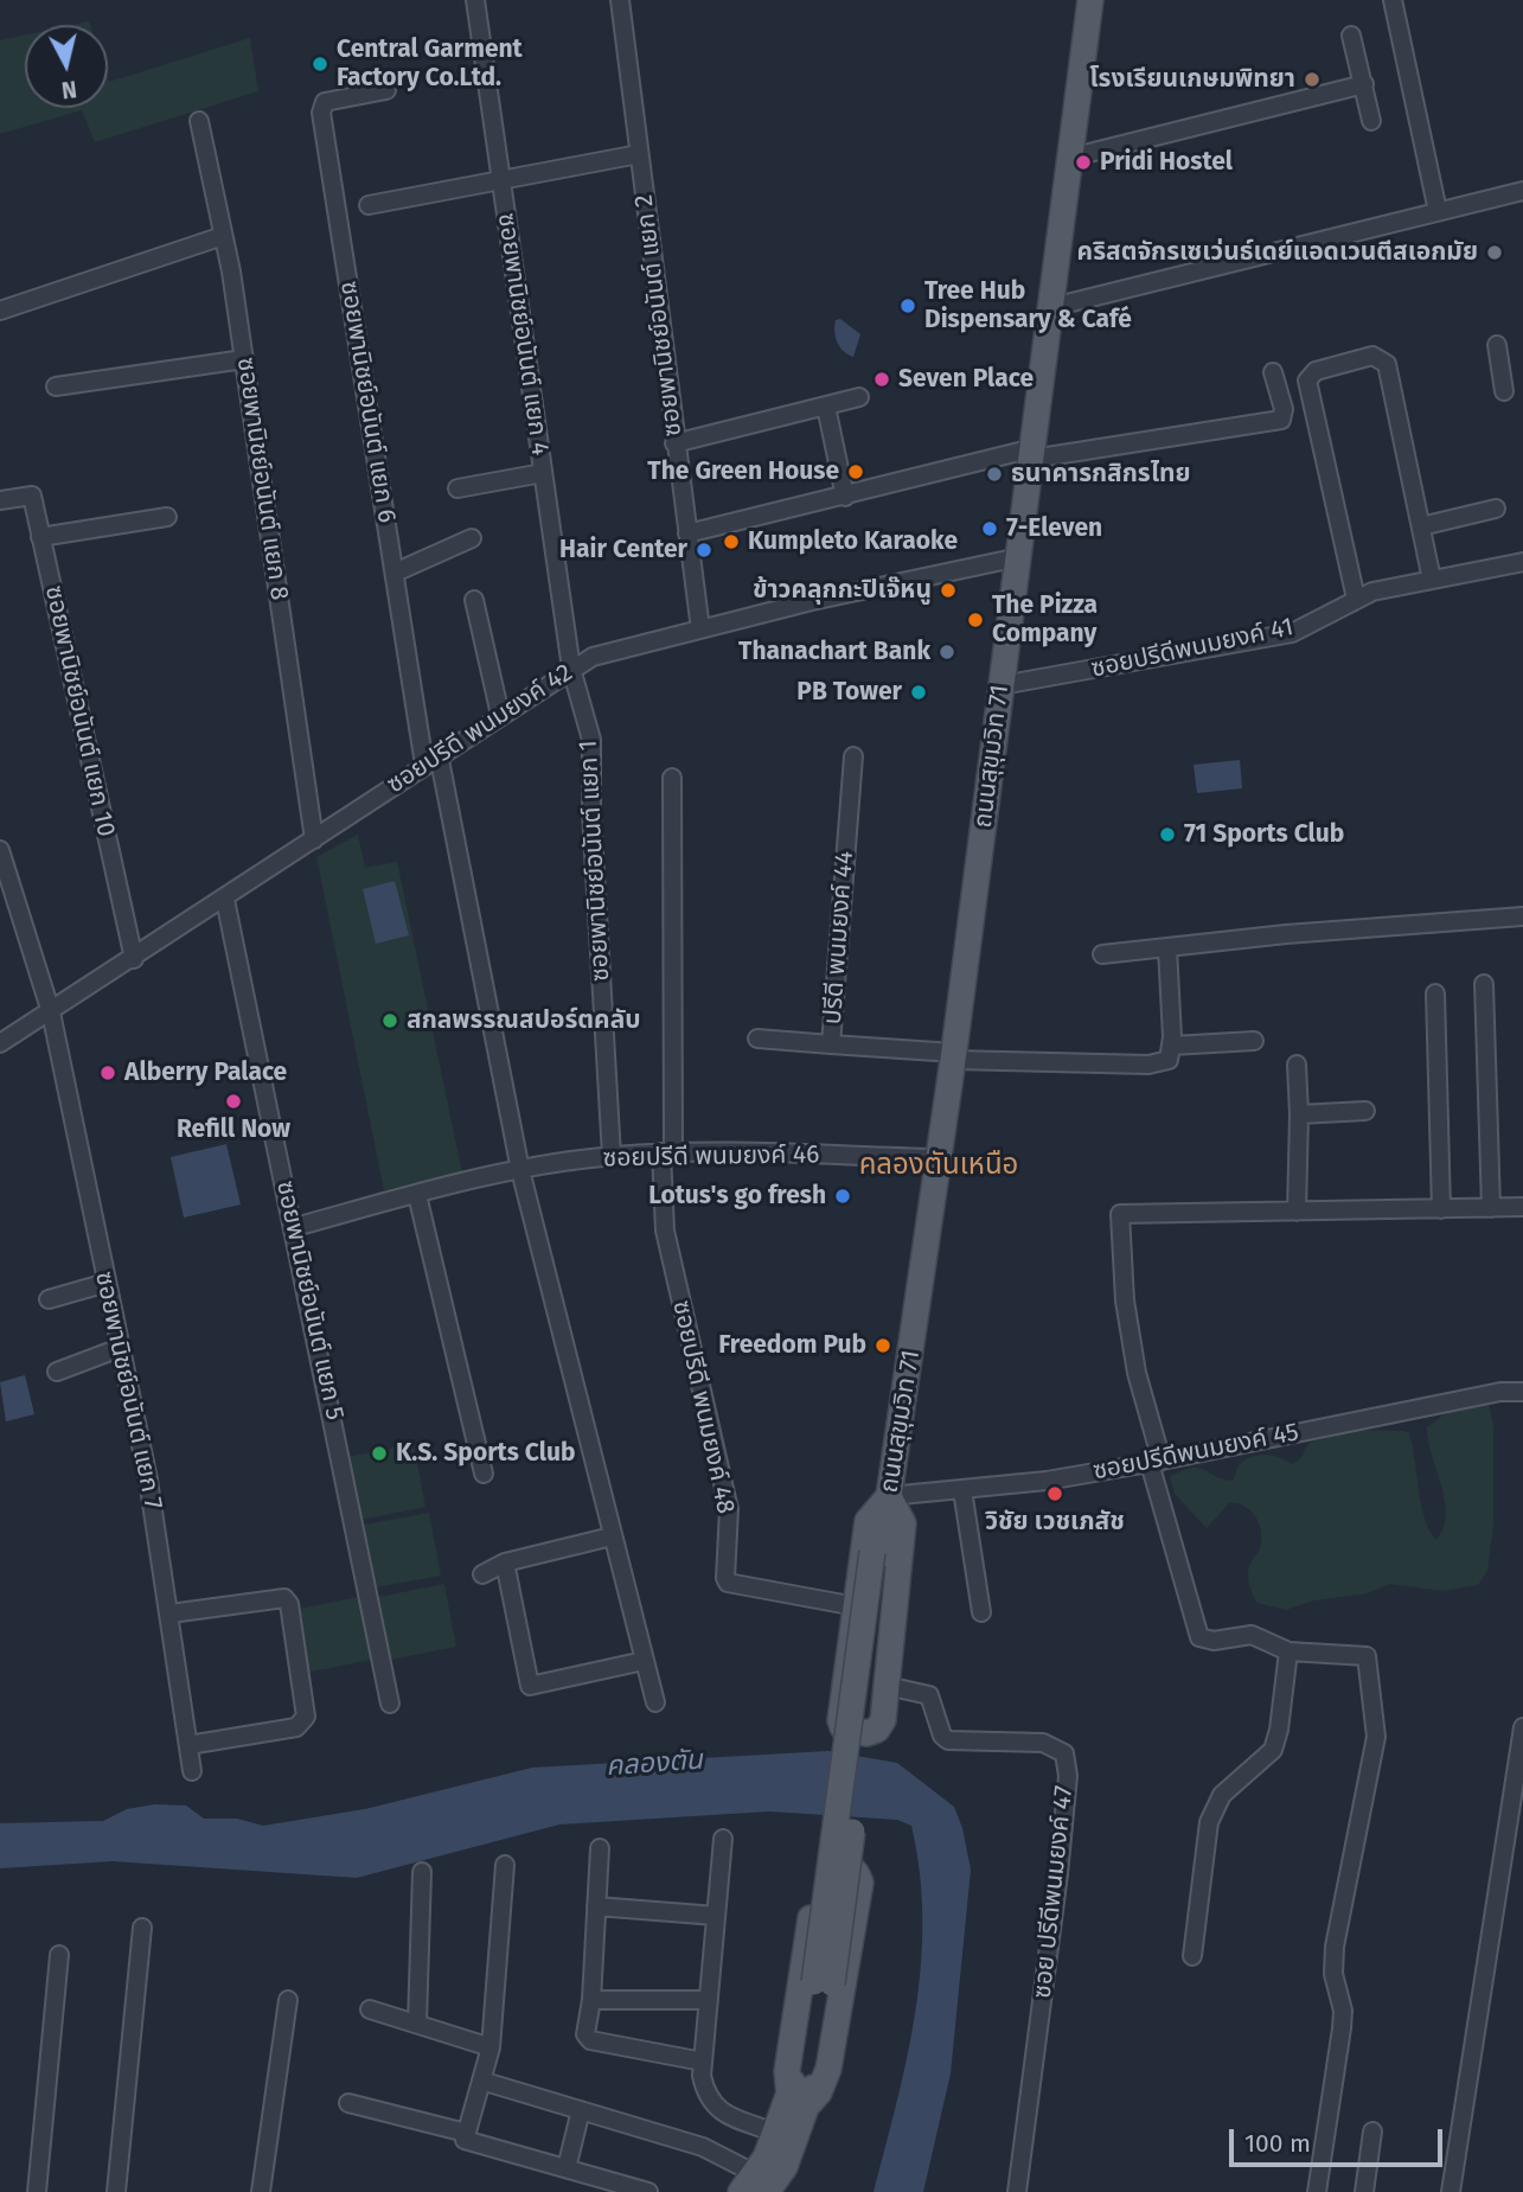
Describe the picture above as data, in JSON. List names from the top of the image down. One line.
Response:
{"streets":{"main road":["ถนนสุขุมวิท 71"],"street":["ซอยพานิชย์อนันต์ แยก 2","ซอยพานิชย์อนันต์ แยก 4","ซอยพานิชย์อนันต์ แยก 6","ซอยพานิชย์อนันต์ แยก 8","ซอยปรีดีพนมยงค์ 41","ซอยพานิชย์อนันต์ แยก 10","ซอยปรีดี พนมยงค์ 42","ซอยพานิชย์อนันต์ แยก 1","ปรีดี พนมยงค์ 44","ซอยปรีดี พนมยงค์ 46","ซอยพานิชย์อนันต์ แยก 5","ซอยพานิชย์อนันต์ แยก 7","ซอยปรีดี พนมยงค์ 48","ซอยปรีดีพนมยงค์ 45","ซอย ปรีดีพนมยงค์ 47"]},"crossings":[["ซอยพานิชย์อนันต์ แยก 2","ซอยปรีดี พนมยงค์ 42"],["ซอยพานิชย์อนันต์ แยก 4","ซอยปรีดี พนมยงค์ 42"],["ซอยพานิชย์อนันต์ แยก 4","ซอยพานิชย์อนันต์ แยก 1"],["ซอยพานิชย์อนันต์ แยก 6","ซอยปรีดี พนมยงค์ 42"],["ซอยพานิชย์อนันต์ แยก 6","ซอยปรีดี พนมยงค์ 46"],["ซอยพานิชย์อนันต์ แยก 8","ซอยปรีดี พนมยงค์ 42"],["ซอยปรีดีพนมยงค์ 41","ถนนสุขุมวิท 71"],["ซอยพานิชย์อนันต์ แยก 10","ซอยปรีดี พนมยงค์ 42"],["ซอยปรีดี พนมยงค์ 42","ถนนสุขุมวิท 71"],["ซอยปรีดี พนมยงค์ 42","ซอยพานิชย์อนันต์ แยก 1"],["ซอยปรีดี พนมยงค์ 42","ซอยพานิชย์อนันต์ แยก 5"],["ซอยปรีดี พนมยงค์ 42","ซอยพานิชย์อนันต์ แยก 7"],["ถนนสุขุมวิท 71","ปรีดี พนมยงค์ 44"],["ถนนสุขุมวิท 71","ซอยปรีดี พนมยงค์ 46"],["ถนนสุขุมวิท 71","ซอยปรีดีพนมยงค์ 45"],["ซอยพานิชย์อนันต์ แยก 1","ซอยปรีดี พนมยงค์ 46"],["ซอยปรีดี พนมยงค์ 46","ซอยพานิชย์อนันต์ แยก 5"],["ซอยปรีดี พนมยงค์ 46","ซอยปรีดี พนมยงค์ 48"]],"districts":["คลองตันเหนือ"],"water":["คลองตัน"],"places":["Central Garment Factory Co.Ltd.","โรงเรียนเกษมพิทยา","Pridi Hostel","คริสตจักรเซเว่นธ์เดย์แอดเวนตีสเอกมัย","Tree Hub Dispensary & Café","Seven Place","The Green House","ธนาคารกสิกรไทย","7-Eleven","Kumpleto Karaoke","Hair Center","ข้าวคลุกกะปิเจ๊หนู","The Pizza Company","Thanachart Bank","PB Tower","71 Sports Club","สกลพรรณสปอร์ตคลับ","Alberry Palace","Refill Now","Lotus's go fresh","Freedom Pub","K.S. Sports Club","วิชัย เวชเภสัช"],"scale_bar":"100 m","north":"bottom"}
